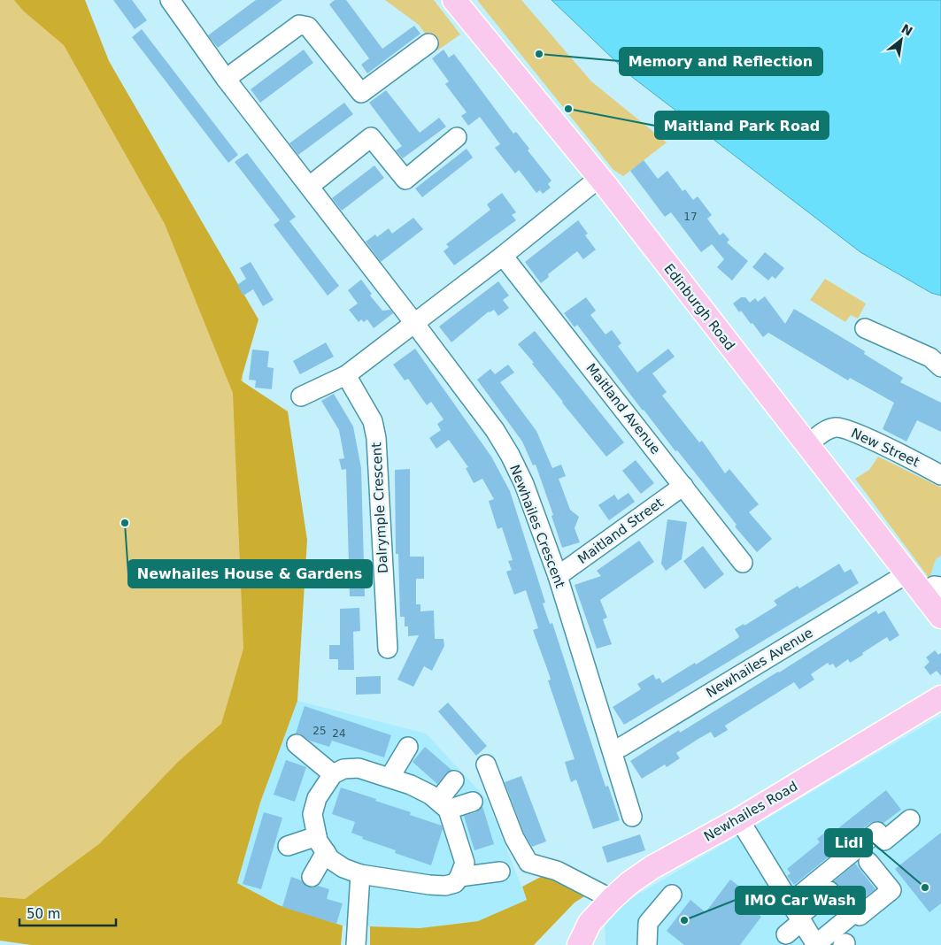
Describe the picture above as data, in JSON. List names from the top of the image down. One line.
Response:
{"streets":{"main road":["Edinburgh Road","Newhailes Road"],"street":["Maitland Avenue","New Street","Dalrymple Crescent","Newhailes Crescent","Maitland Street","Newhailes Avenue"]},"crossings":[["Edinburgh Road","New Street"],["Edinburgh Road","Newhailes Avenue"],["Maitland Avenue","Maitland Street"],["Newhailes Crescent","Maitland Street"],["Newhailes Crescent","Newhailes Avenue"]],"places":["Memory and Reflection","Maitland Park Road","Newhailes House & Gardens","Lidl","IMO Car Wash"],"house_numbers":["17","25","24"],"scale_bar":"50 m","north":"top right"}
